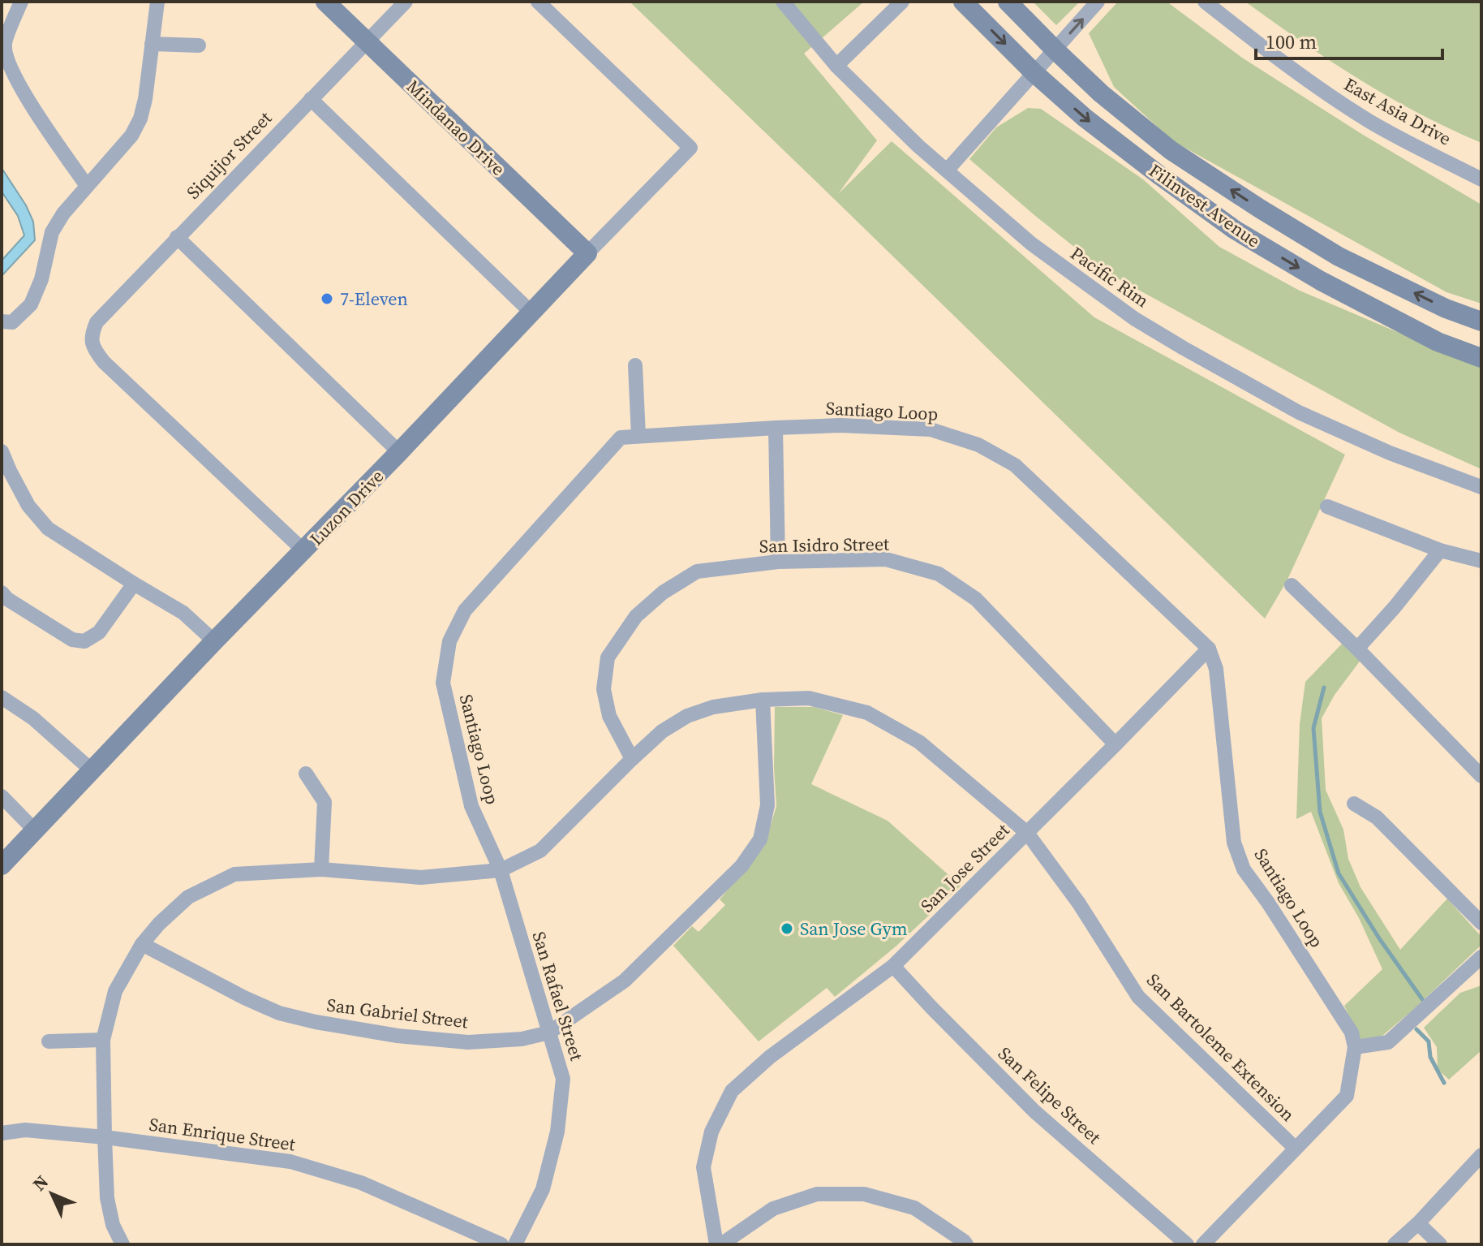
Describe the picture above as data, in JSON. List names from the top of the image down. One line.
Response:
{"streets":{"street":["East Asia Drive","Mindanao Drive","Siquijor Street","Filinvest Avenue","Pacific Rim","Santiago Loop","Luzon Drive","San Isidro Street","San Jose Street","San Rafael Street","San Gabriel Street","San Bartoleme Extension","San Felipe Street","San Enrique Street"]},"crossings":[["Mindanao Drive","Siquijor Street"],["Mindanao Drive","Luzon Drive"],["Siquijor Street","Luzon Drive"],["Santiago Loop","San Jose Street"],["Santiago Loop","San Rafael Street"],["Santiago Loop","San Bartoleme Extension"],["San Isidro Street","San Jose Street"],["San Isidro Street","San Bartoleme Extension"],["San Jose Street","San Bartoleme Extension"],["San Jose Street","San Felipe Street"],["San Rafael Street","San Gabriel Street"],["San Rafael Street","San Bartoleme Extension"],["San Gabriel Street","San Bartoleme Extension"],["San Bartoleme Extension","San Enrique Street"]],"places":["7-Eleven","San Jose Gym"],"scale_bar":"100 m","north":"top left"}
